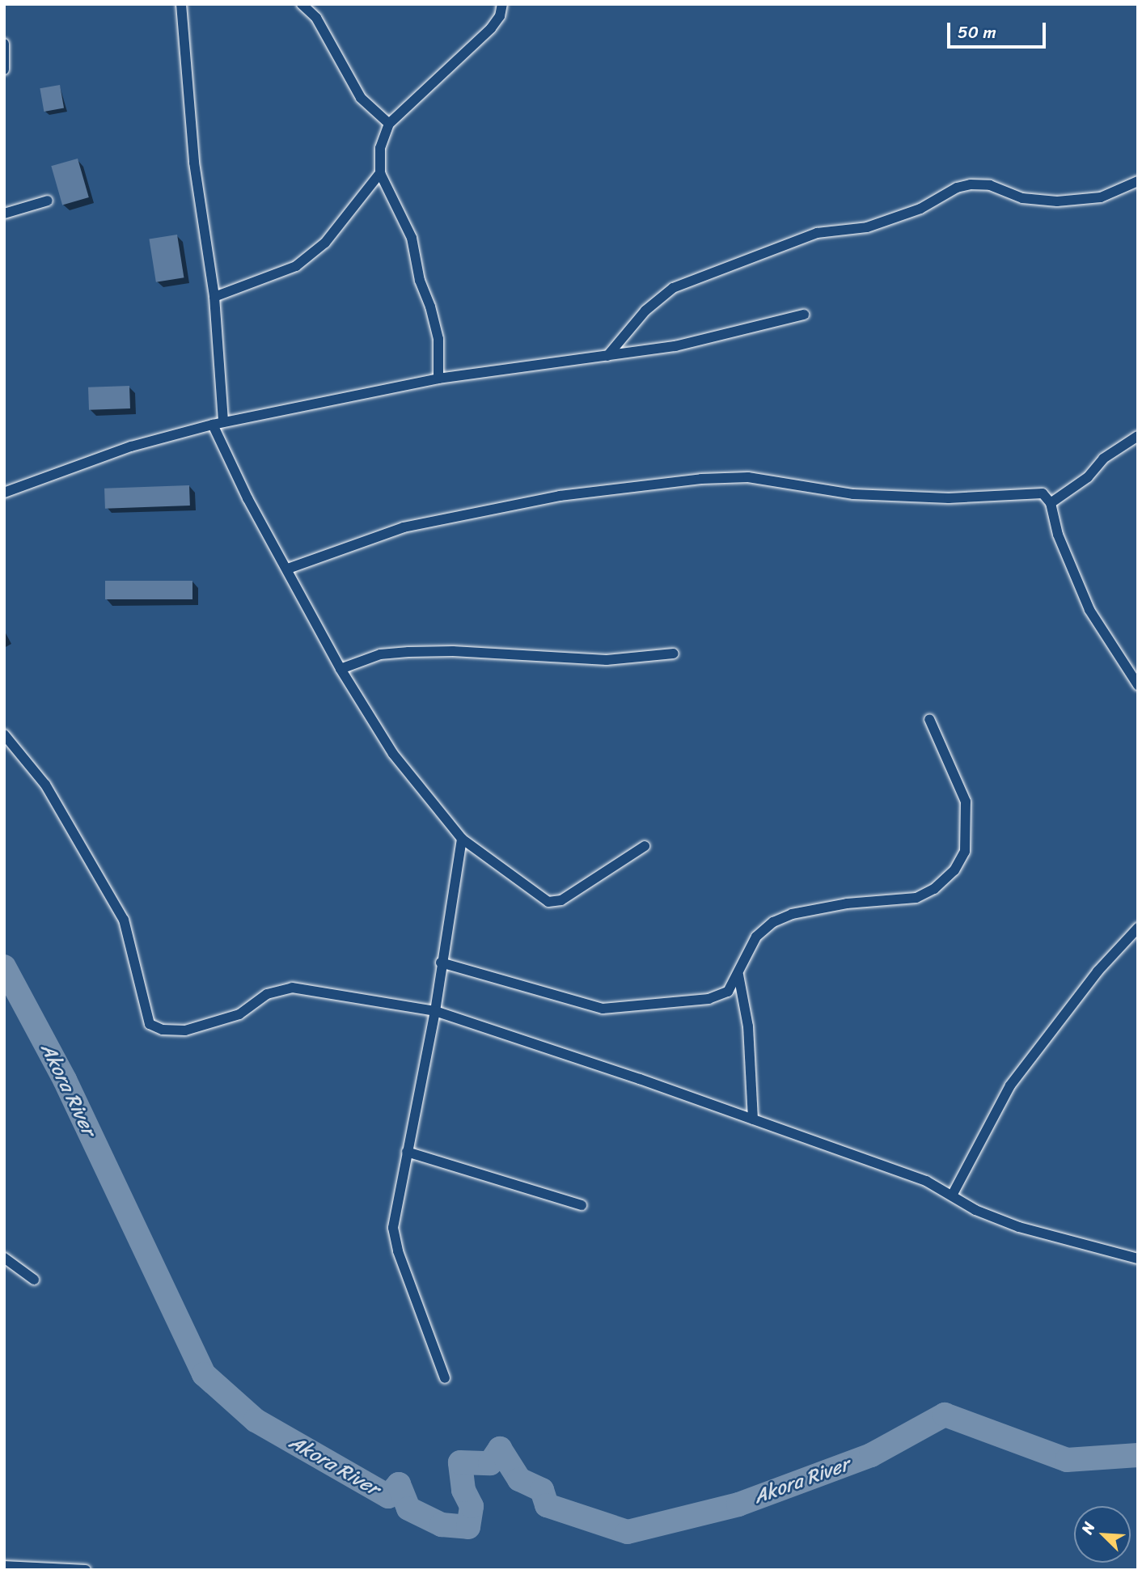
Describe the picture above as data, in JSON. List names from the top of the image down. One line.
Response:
{"water":["Akora River"],"scale_bar":"50 m","north":"top left"}
